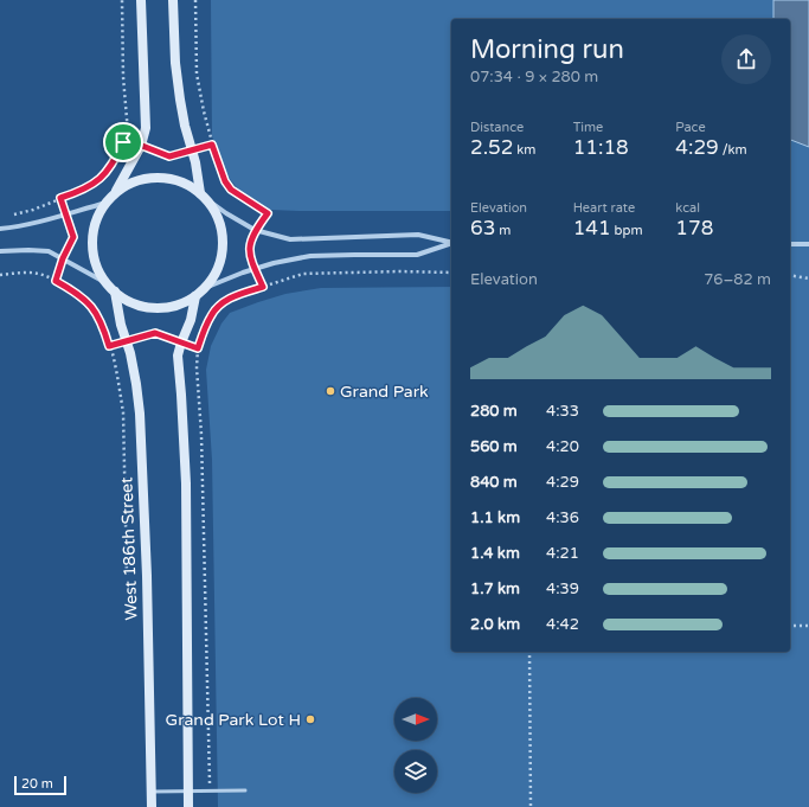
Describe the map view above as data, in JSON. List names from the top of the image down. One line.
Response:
{"streets":{"street":["West 186th Street"]},"places":["Grand Park","Grand Park Lot H"],"scale_bar":"20 m","north":"right","page":{"heading":["Morning run","07:34 · 9 × 280 m"],"stats":[["Distance","2.52 km"],["Time","11:18"],["Pace","4:29 /km"],["Elevation","63 m"],["Heart rate","141 bpm"],["kcal","178"]],"chart":["Elevation","76–82 m"],"list":[{"name":"280 m","note":"4:33"},{"name":"560 m","note":"4:20"},{"name":"840 m","note":"4:29"},{"name":"1.1 km","note":"4:36"},{"name":"1.4 km","note":"4:21"},{"name":"1.7 km","note":"4:39"},{"name":"2.0 km","note":"4:42"}],"scale":"20 m"}}
